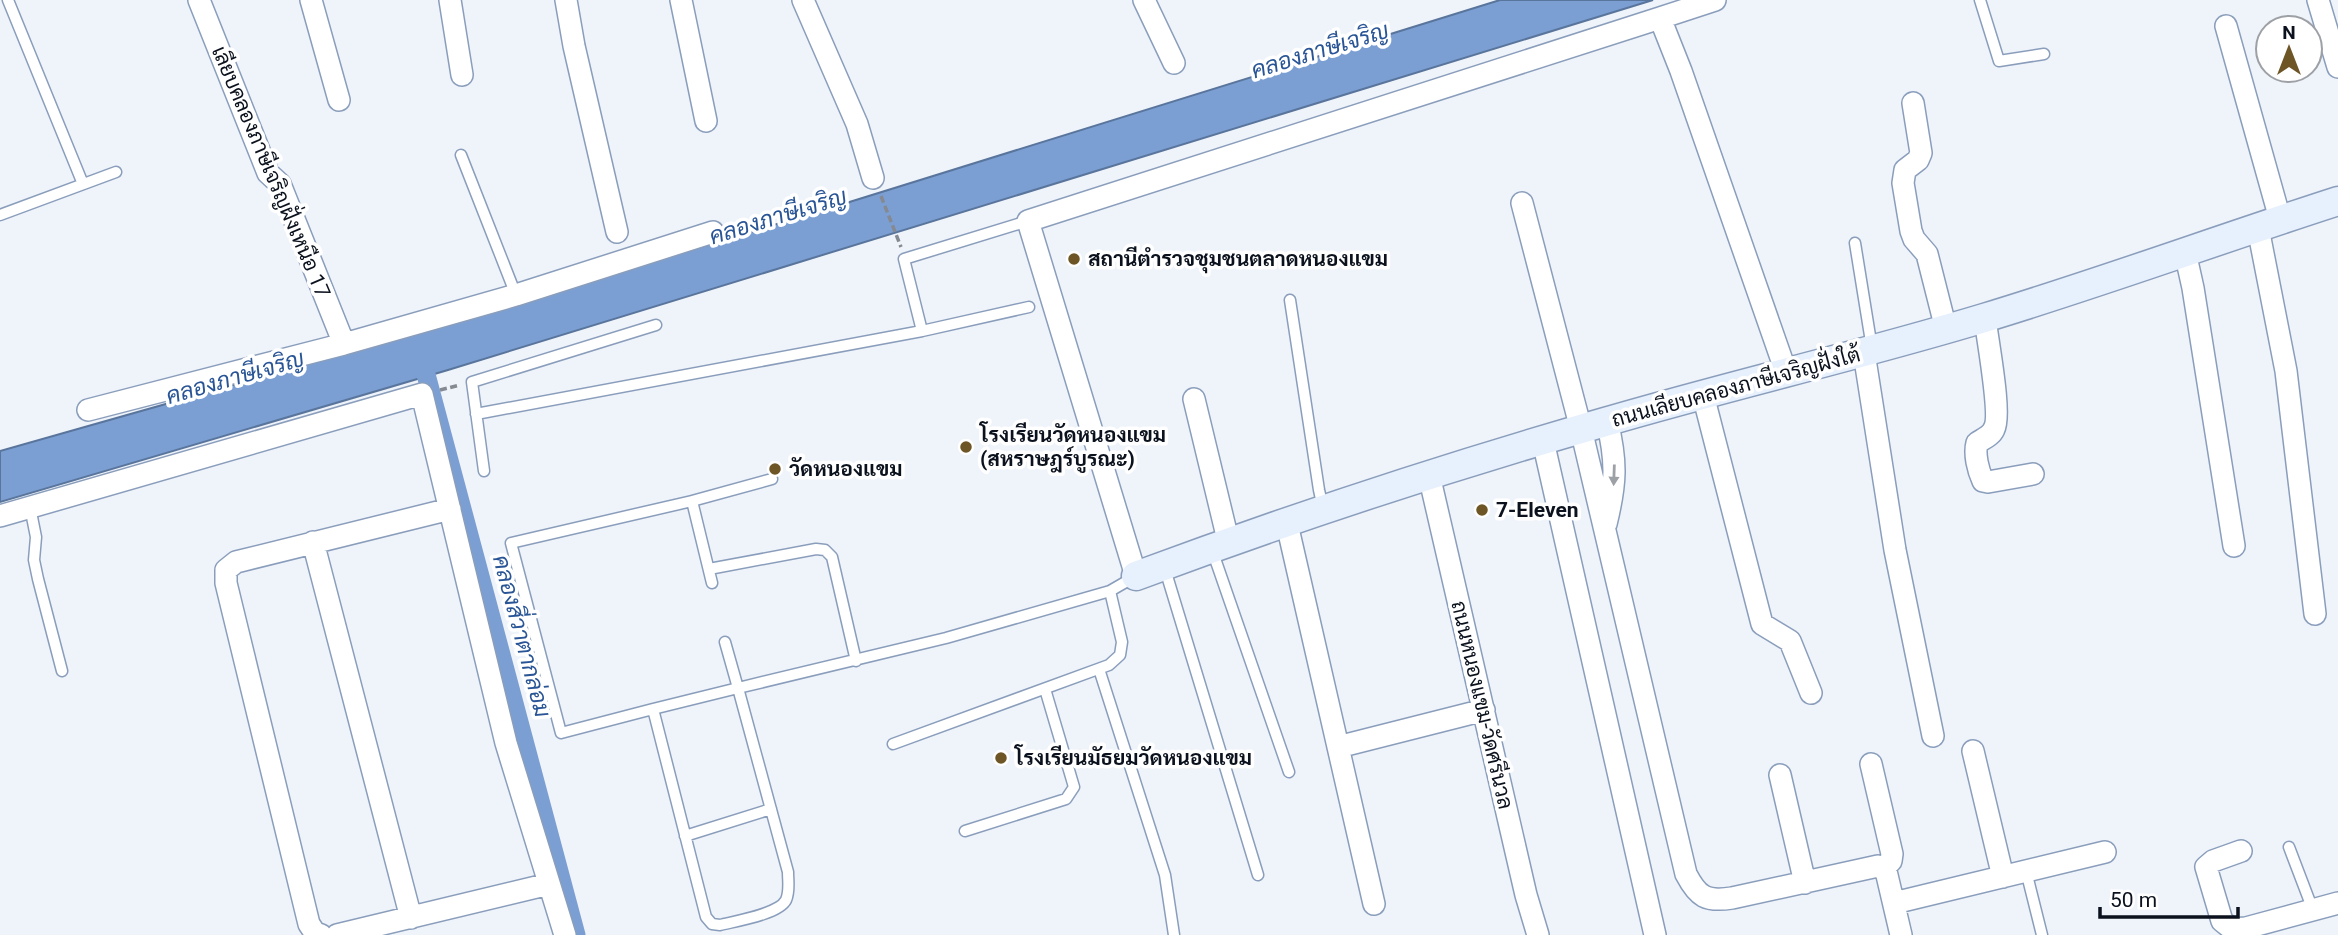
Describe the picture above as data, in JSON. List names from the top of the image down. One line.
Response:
{"streets":{"street":["เลียบคลองภาษีเจริญฝั่งเหนือ 17","ถนนเลียบคลองภาษีเจริญฝั่งใต้","ถนนหนองแขม-วัดศรีนวล"]},"crossings":[["ถนนเลียบคลองภาษีเจริญฝั่งใต้","ถนนหนองแขม-วัดศรีนวล"]],"water":["คลองภาษีเจริญ","คลองสี่วาตากล่อม"],"places":["สถานีตำรวจชุมชนตลาดหนองแขม","โรงเรียนวัดหนองแขม (สหราษฎร์บูรณะ)","วัดหนองแขม","7-Eleven","โรงเรียนมัธยมวัดหนองแขม"],"scale_bar":"50 m","north":"top"}
